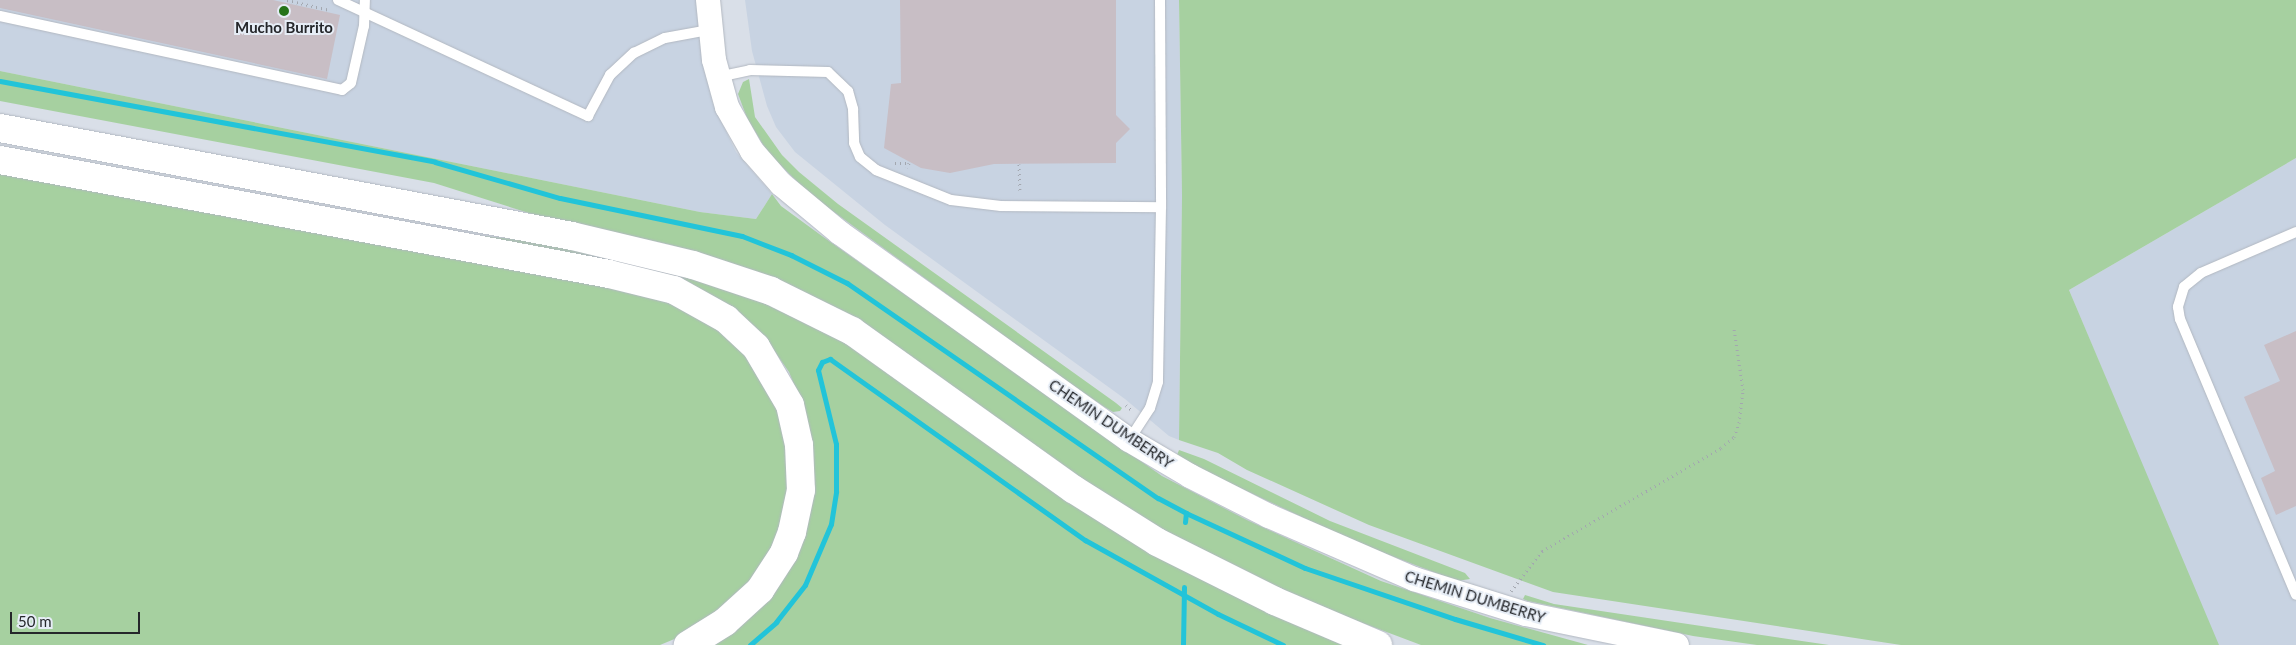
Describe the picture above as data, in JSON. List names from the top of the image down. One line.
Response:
{"streets":{"street":["CHEMIN DUMBERRY"]},"places":["Mucho Burrito"],"scale_bar":"50 m"}
